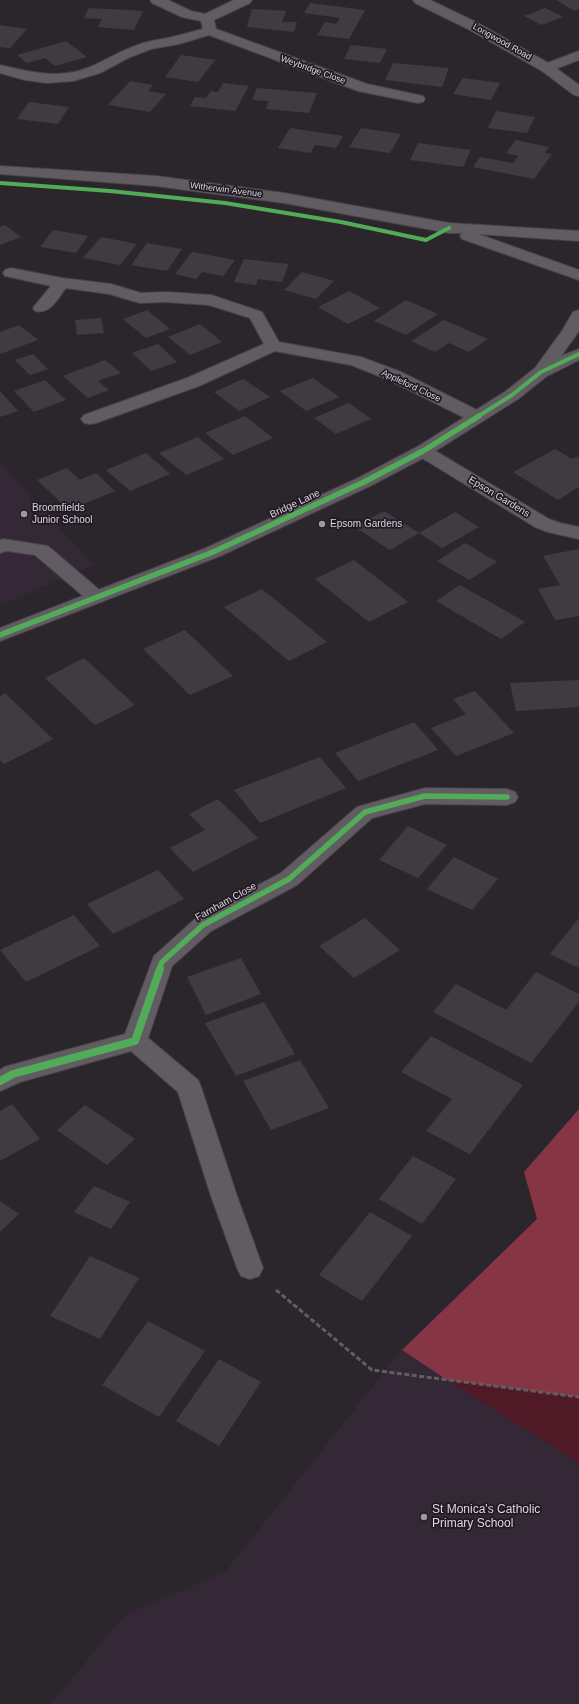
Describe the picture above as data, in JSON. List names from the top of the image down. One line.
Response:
{"streets":{"street":["Longwood Road","Weybridge Close","Witherwin Avenue","Appleford Close","Epson Gardens","Bridge Lane","Farnham Close"]},"crossings":[["Appleford Close","Bridge Lane"],["Epson Gardens","Bridge Lane"]],"places":["Broomfields Junior School","Epsom Gardens","St Monica's Catholic Primary School"]}
